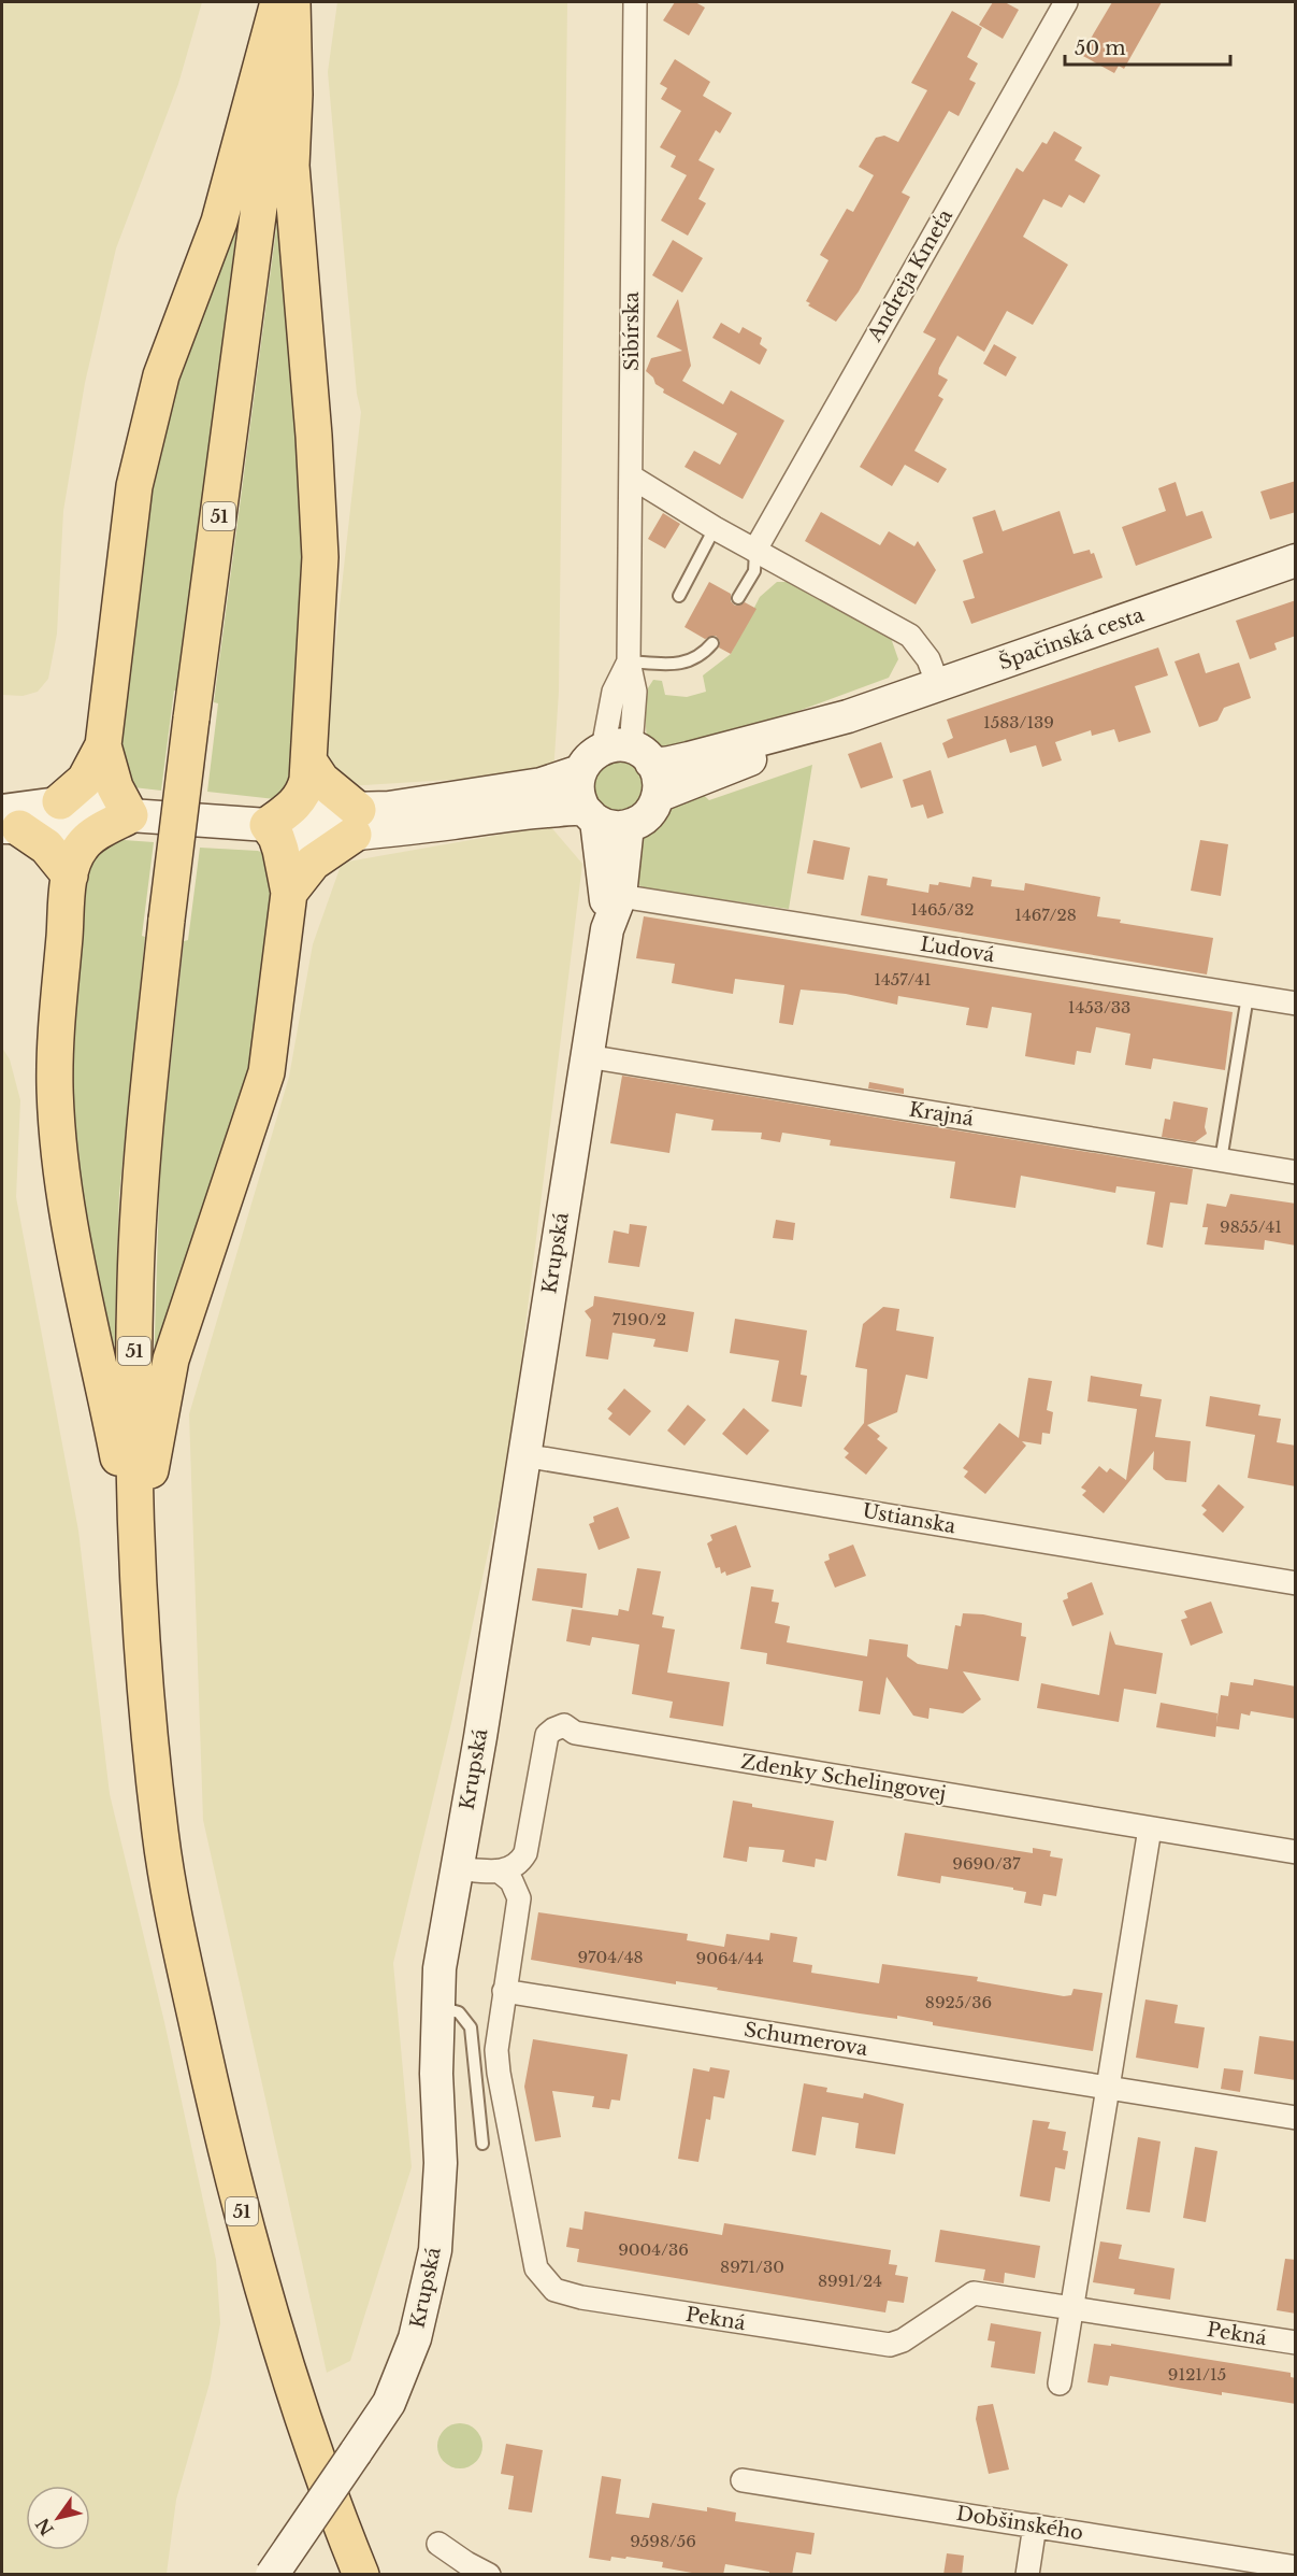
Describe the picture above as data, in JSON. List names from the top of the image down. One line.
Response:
{"streets":{"main road":["51"],"street":["Andreja Kmeťa","Sibírska","Špačinská cesta","Ľudová","Krajná","Krupská","Ustianska","Zdenky Schelingovej","Schumerova","Pekná","Dobšinského"]},"crossings":[["Sibírska","Špačinská cesta"],["Ľudová","Krupská"],["Krajná","Krupská"],["Krupská","Ustianska"],["Zdenky Schelingovej","Pekná"],["Schumerova","Pekná"]],"house_numbers":["1583/139","1465/32","1467/28","1457/41","1453/33","9855/41","7190/2","9690/37","9704/48","9064/44","8925/36","9004/36","8971/30","8991/24","9121/15","9598/56"],"scale_bar":"50 m","north":"bottom left"}
